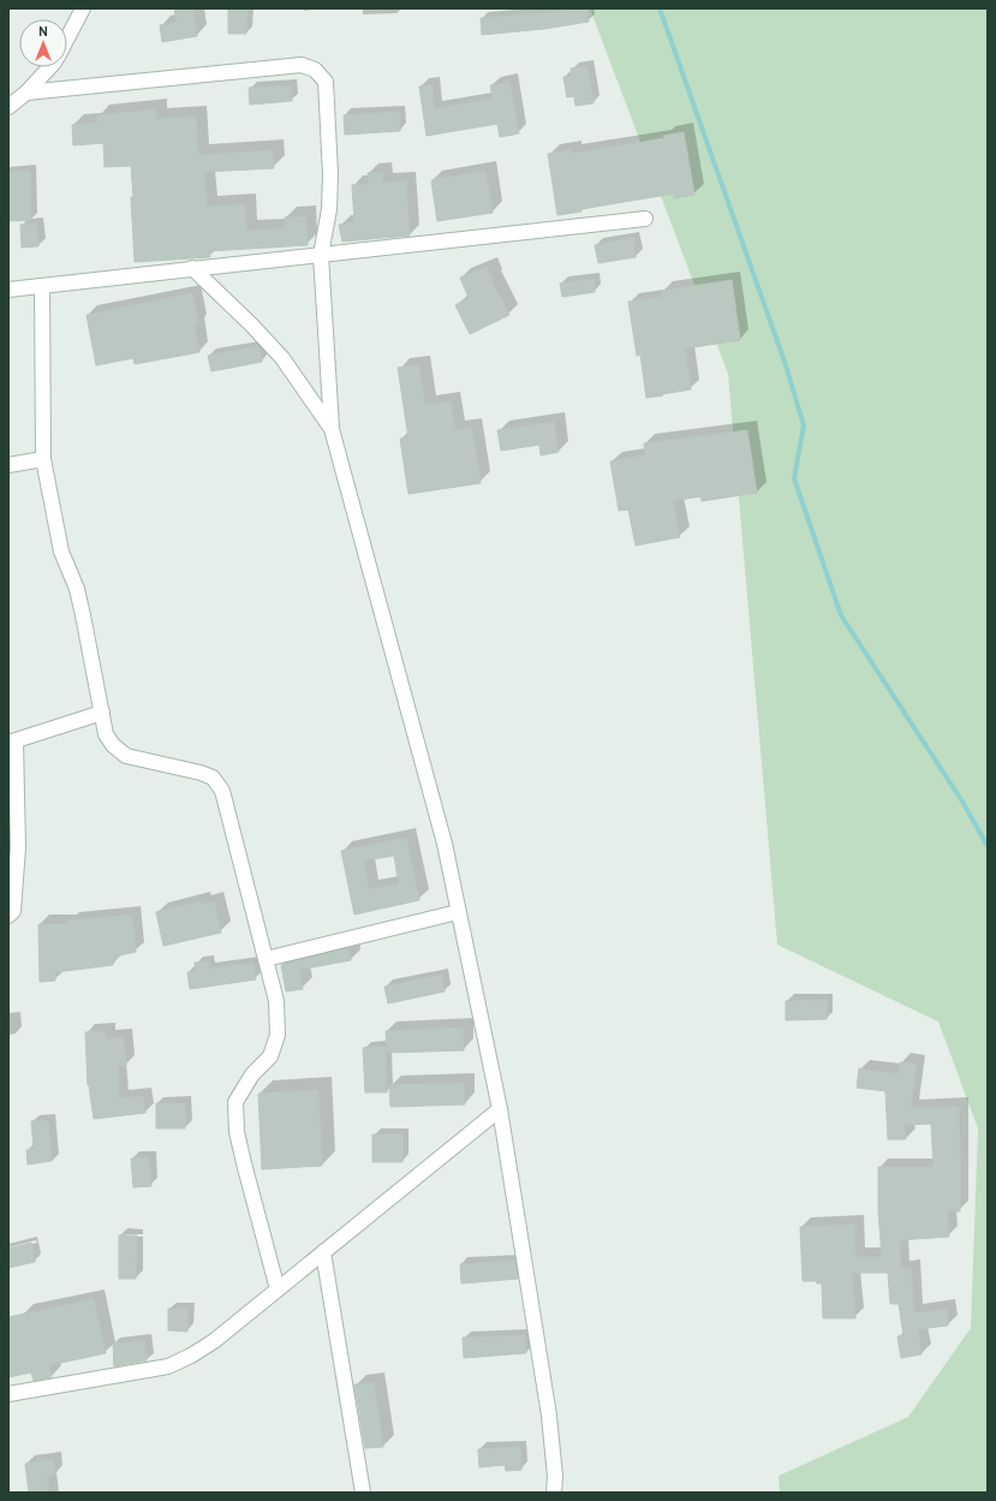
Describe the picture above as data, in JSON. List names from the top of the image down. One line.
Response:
{"north":"top"}
